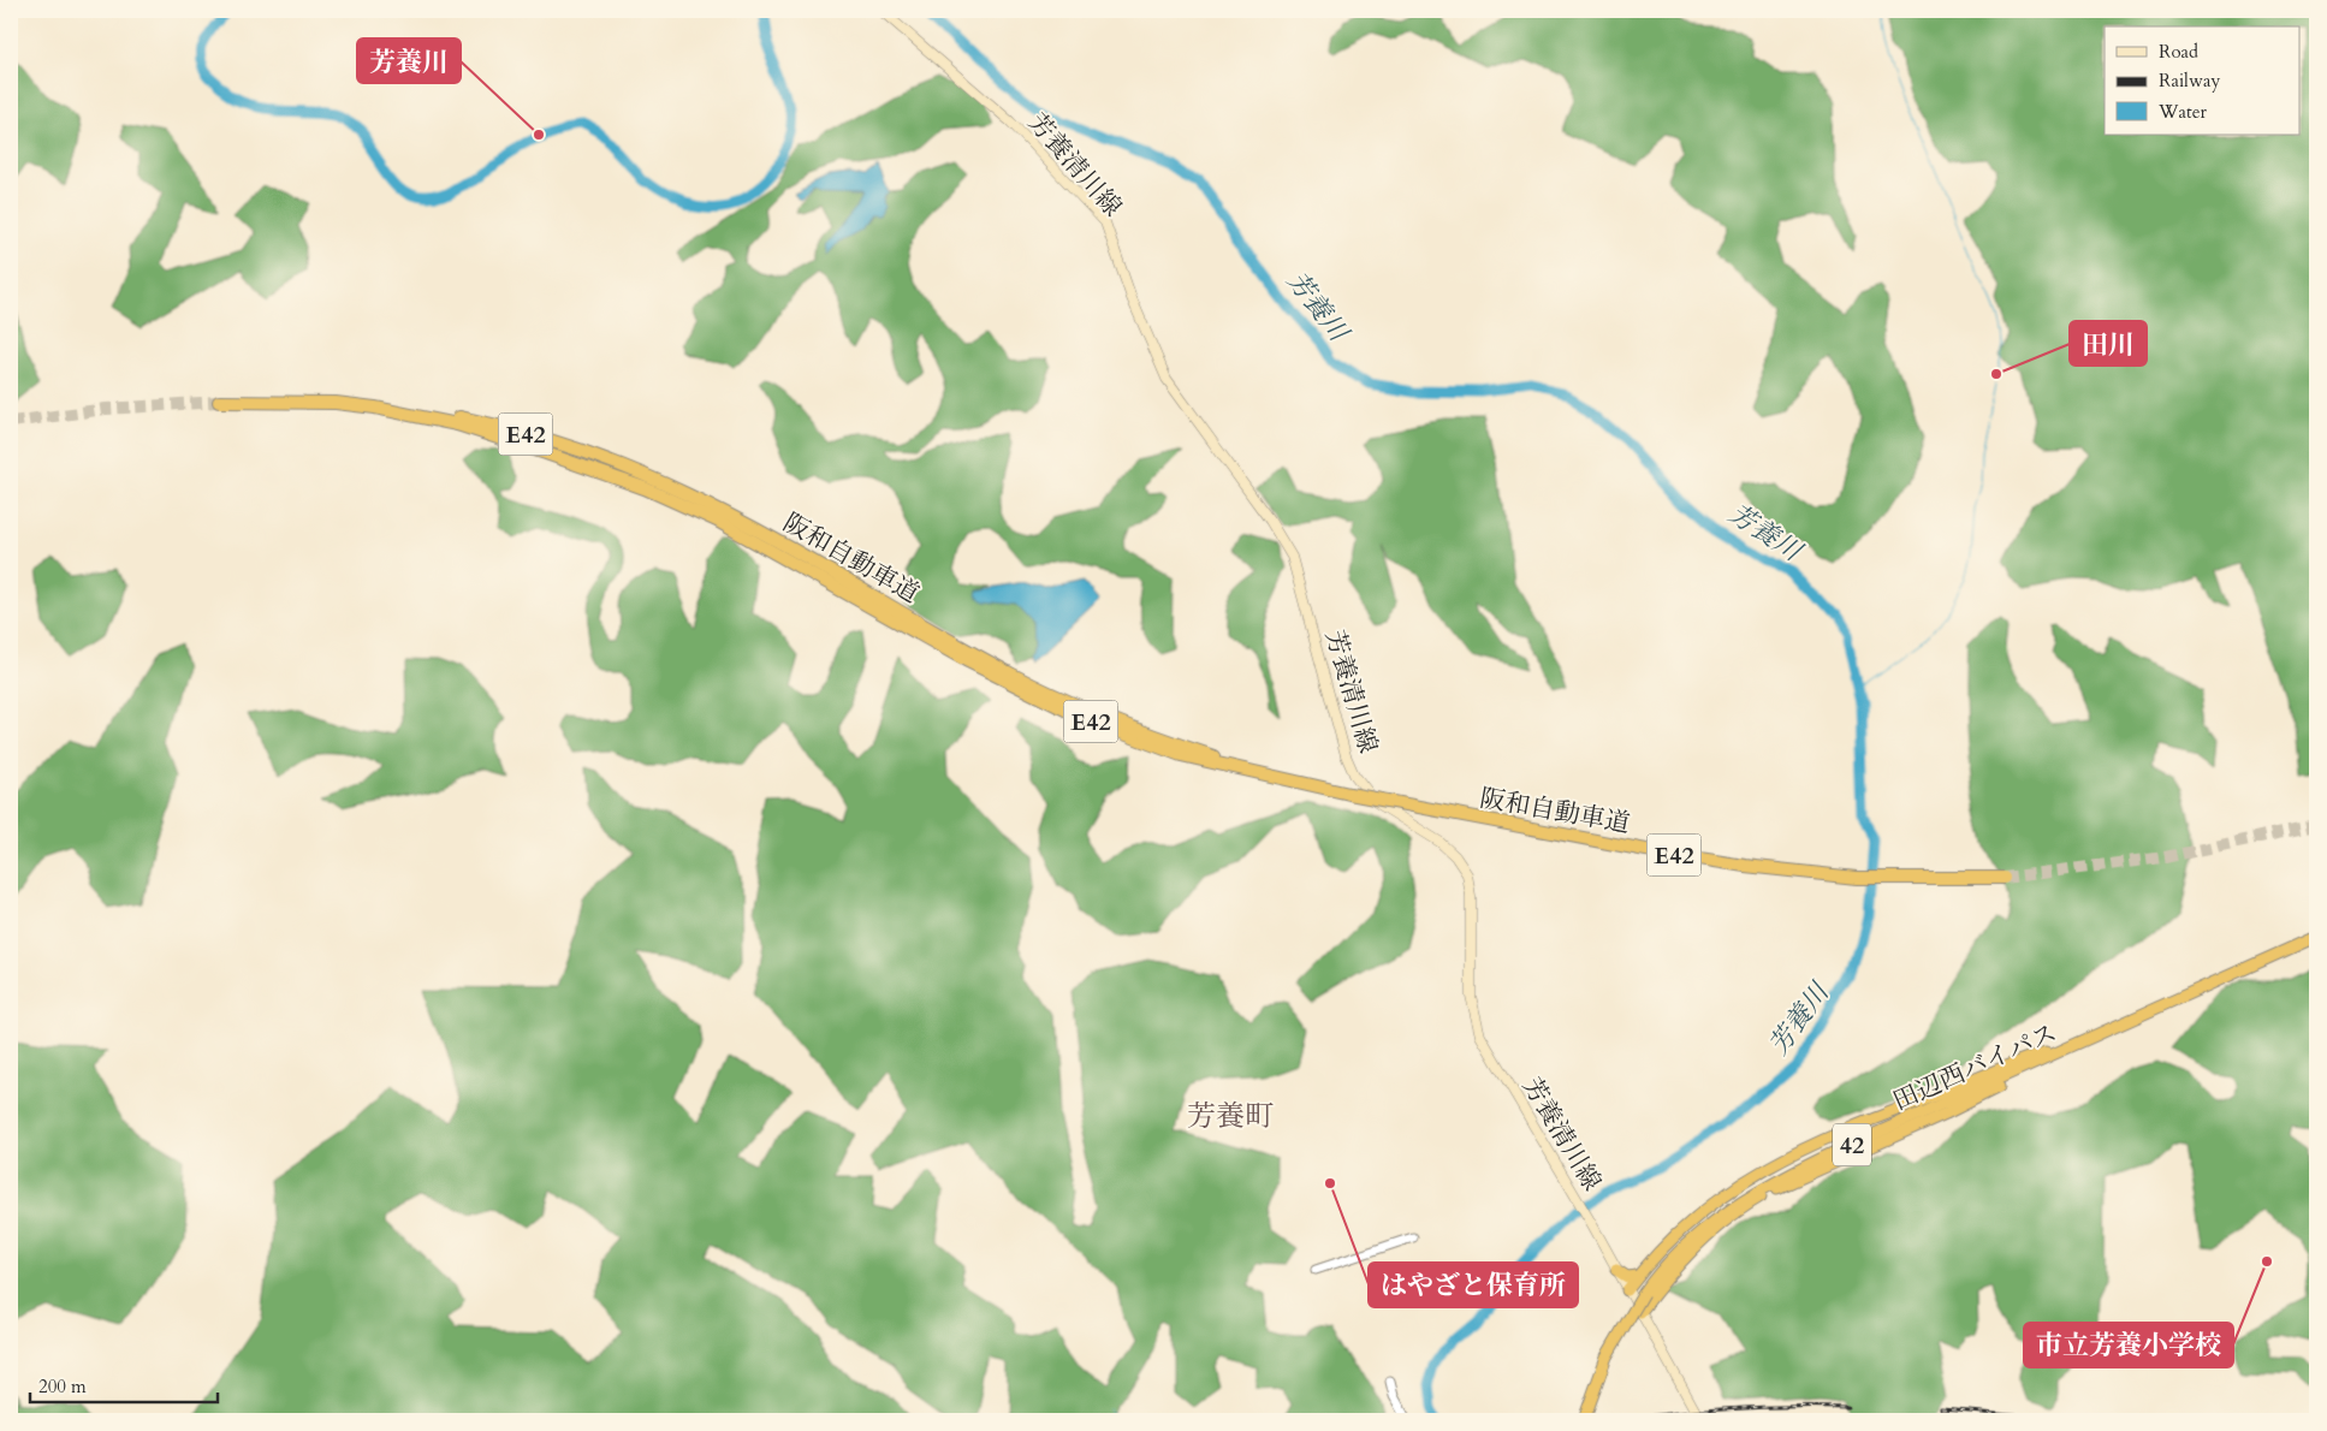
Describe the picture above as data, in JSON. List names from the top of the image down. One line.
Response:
{"streets":{"highway":["E42","阪和自動車道","田辺西バイパス","42"],"main road":["芳養清川線"]},"districts":["芳養町"],"water":["芳養川"],"places":["芳養川","田川","はやざと保育所","市立芳養小学校"],"legend":["Road","Railway","Water"],"scale_bar":"200 m"}
